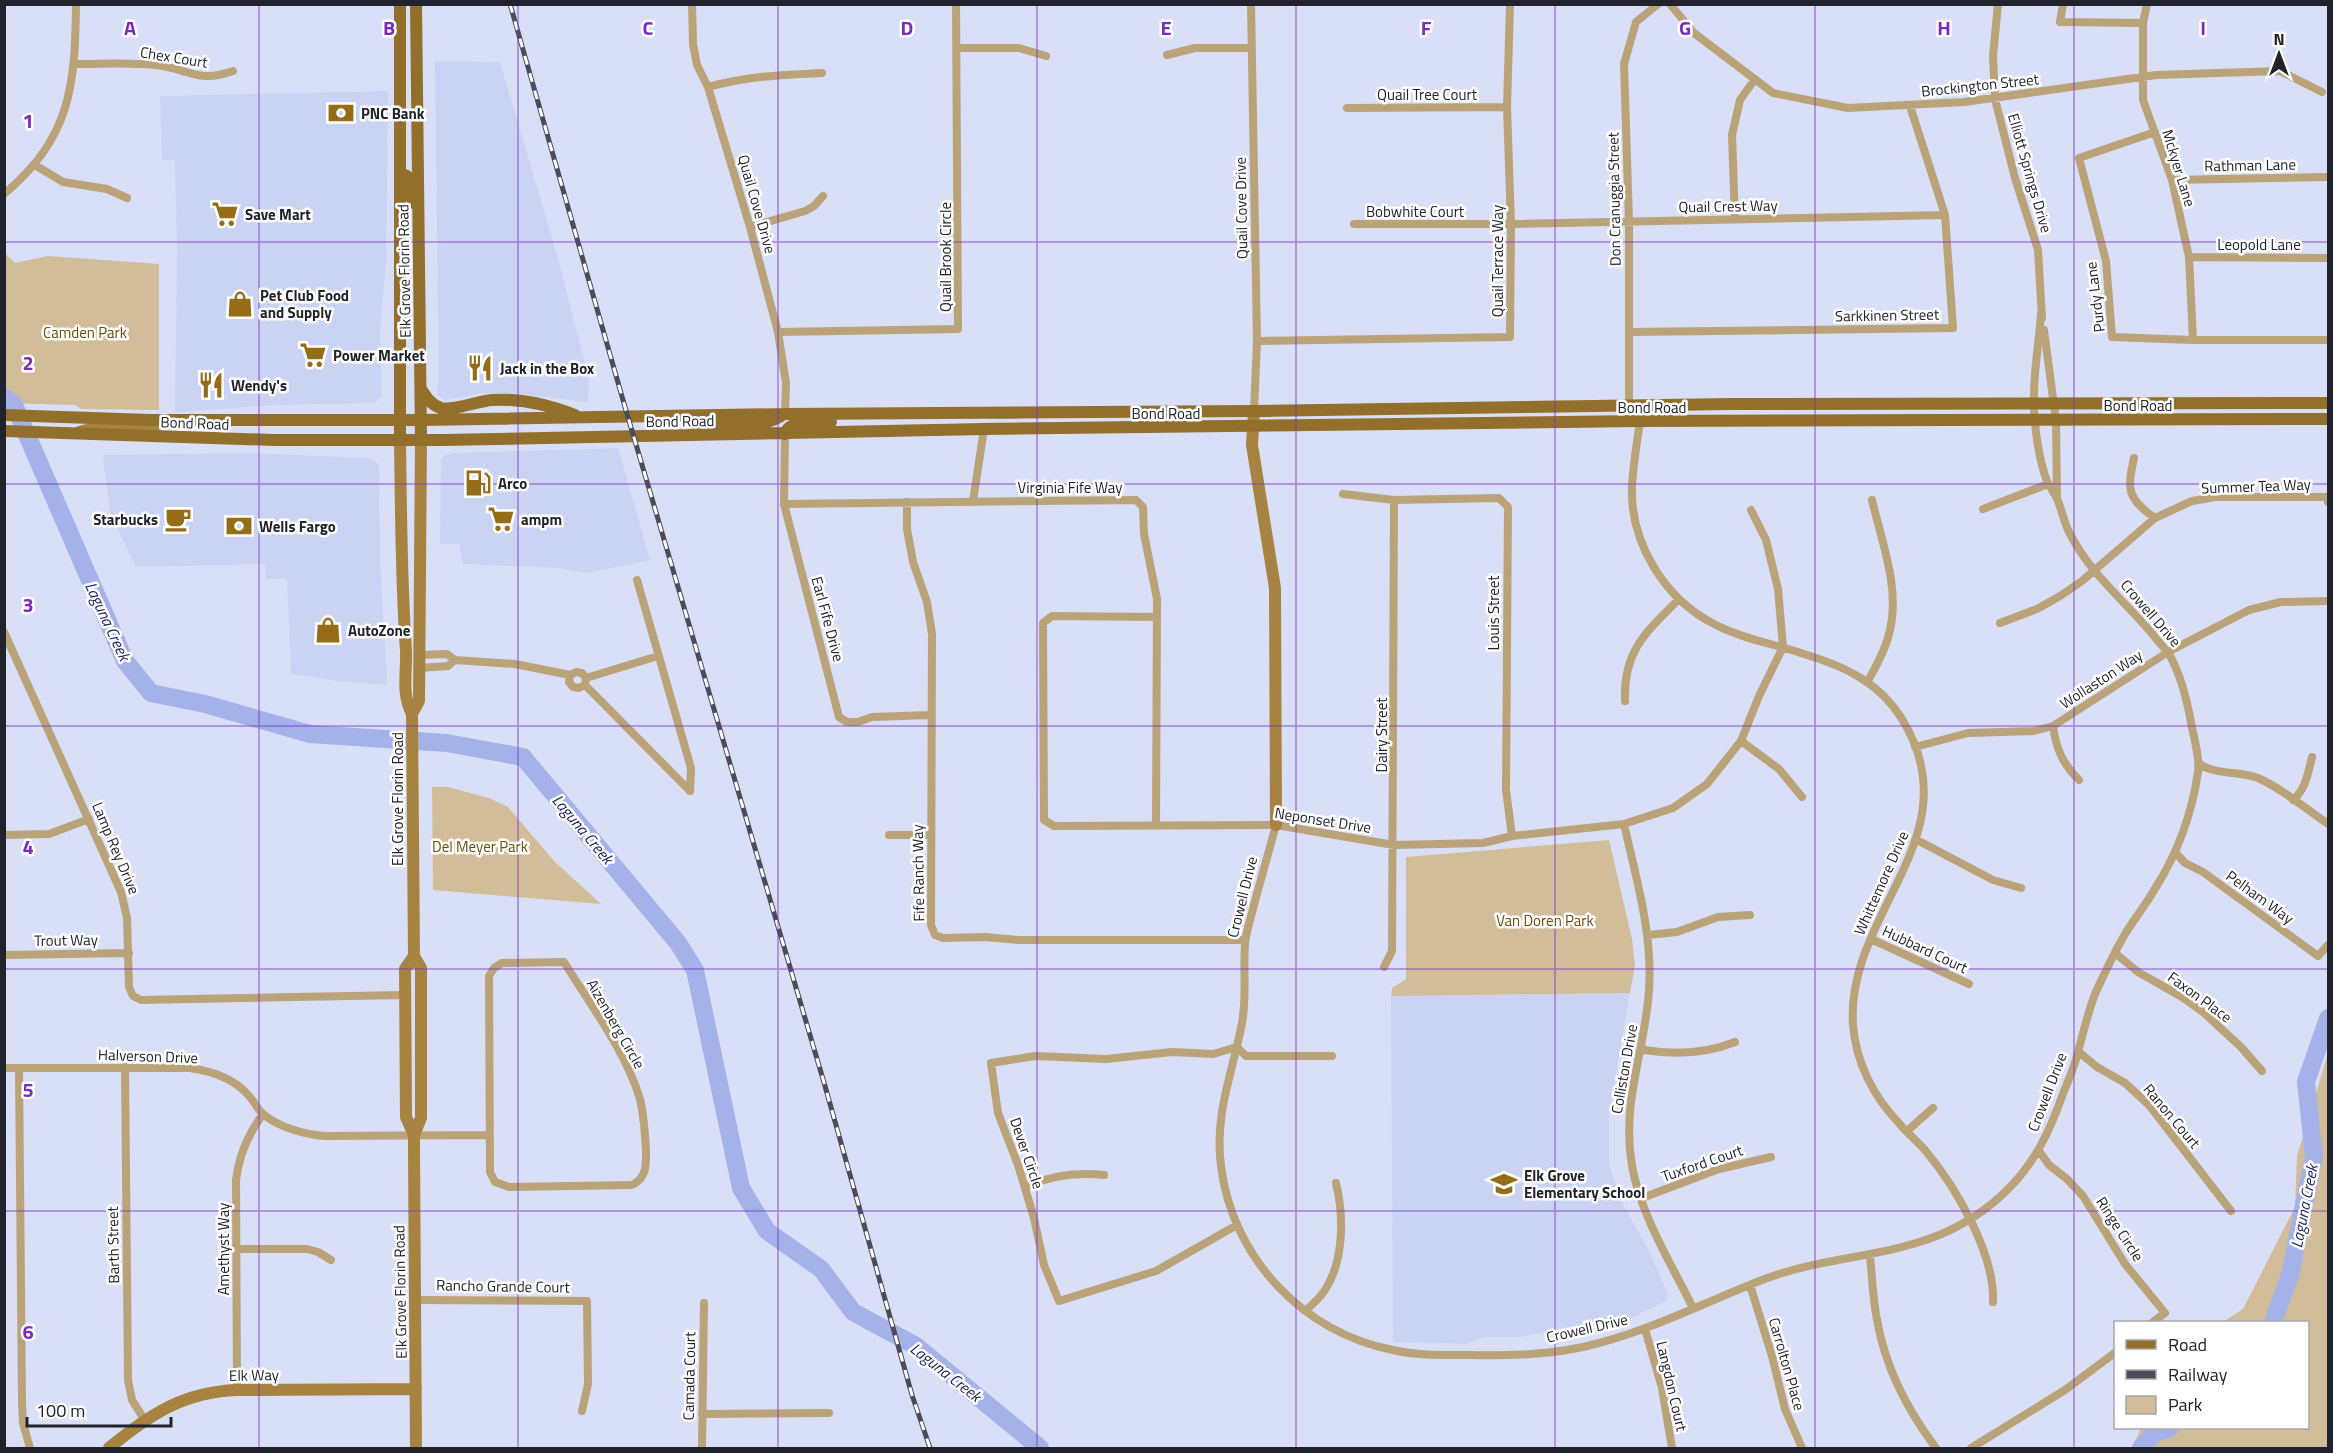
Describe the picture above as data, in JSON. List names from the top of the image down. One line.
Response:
{"streets":{"main road":["Elk Grove Florin Road","Bond Road","Crowell Drive","Elk Way"],"street":["Chex Court","Brockington Street","Quail Tree Court","Rathman Lane","Mckyer Lane","Elliott Springs Drive","Don Cranuggia Street","Quail Cove Drive","Quail Crest Way","Bobwhite Court","Leopold Lane","Quail Brook Circle","Quail Terrace Way","Purdy Lane","Sarkkinen Street","Summer Tea Way","Virginia Fife Way","Louis Street","Earl Fife Drive","Wollaston Way","Dairy Street","Neponset Drive","Lamp Rey Drive","Fife Ranch Way","Whittemore Drive","Pelham Way","Trout Way","Hubbard Court","Faxon Place","Aizenberg Circle","Halverson Drive","Colliston Drive","Ranon Court","Dever Circle","Tuxford Court","Ringe Circle","Barth Street","Amethyst Way","Rancho Grande Court","Carrolton Place","Camada Court","Langdon Court"]},"crossings":[["Brockington Street","Mckyer Lane"],["Brockington Street","Elliott Springs Drive"],["Brockington Street","Sarkkinen Street"],["Quail Tree Court","Quail Terrace Way"],["Rathman Lane","Mckyer Lane"],["Mckyer Lane","Leopold Lane"],["Mckyer Lane","Purdy Lane"],["Elliott Springs Drive","Crowell Drive"],["Don Cranuggia Street","Quail Crest Way"],["Don Cranuggia Street","Sarkkinen Street"],["Don Cranuggia Street","Bond Road"],["Quail Cove Drive","Quail Brook Circle"],["Quail Cove Drive","Quail Terrace Way"],["Quail Cove Drive","Bond Road"],["Quail Cove Drive","Crowell Drive"],["Quail Crest Way","Bobwhite Court"],["Quail Crest Way","Quail Terrace Way"],["Quail Crest Way","Sarkkinen Street"],["Bobwhite Court","Quail Terrace Way"],["Elk Grove Florin Road","Bond Road"],["Elk Grove Florin Road","Lamp Rey Drive"],["Elk Grove Florin Road","Halverson Drive"],["Elk Grove Florin Road","Rancho Grande Court"],["Elk Grove Florin Road","Elk Way"],["Bond Road","Crowell Drive"],["Bond Road","Earl Fife Drive"],["Bond Road","Whittemore Drive"],["Summer Tea Way","Crowell Drive"],["Virginia Fife Way","Earl Fife Drive"],["Virginia Fife Way","Neponset Drive"],["Virginia Fife Way","Fife Ranch Way"],["Louis Street","Dairy Street"],["Louis Street","Neponset Drive"],["Crowell Drive","Wollaston Way"],["Crowell Drive","Neponset Drive"],["Crowell Drive","Fife Ranch Way"],["Crowell Drive","Whittemore Drive"],["Crowell Drive","Pelham Way"],["Crowell Drive","Faxon Place"],["Crowell Drive","Colliston Drive"],["Crowell Drive","Ranon Court"],["Crowell Drive","Dever Circle"],["Crowell Drive","Ringe Circle"],["Crowell Drive","Carrolton Place"],["Crowell Drive","Langdon Court"],["Earl Fife Drive","Fife Ranch Way"],["Wollaston Way","Whittemore Drive"],["Dairy Street","Neponset Drive"],["Neponset Drive","Whittemore Drive"],["Neponset Drive","Colliston Drive"],["Lamp Rey Drive","Trout Way"],["Whittemore Drive","Hubbard Court"],["Halverson Drive","Barth Street"],["Halverson Drive","Amethyst Way"],["Colliston Drive","Tuxford Court"],["Barth Street","Elk Way"],["Amethyst Way","Elk Way"]],"water":["Laguna Creek"],"parks":["Camden Park","Del Meyer Park","Van Doren Park"],"places":{"bank":["PNC Bank","Wells Fargo"],"supermarket":["Save Mart","Power Market","ampm"],"shop":["Pet Club Food and Supply","AutoZone"],"restaurant":["Jack in the Box","Wendy's"],"fuel station":["Arco"],"cafe":["Starbucks"],"school or university":["Elk Grove Elementary School"]},"legend":["Road","Railway","Park"],"scale_bar":"100 m","north":"top","grid":{"columns":["A","B","C","D","E","F","G","H","I"],"rows":["1","2","3","4","5","6"]}}
